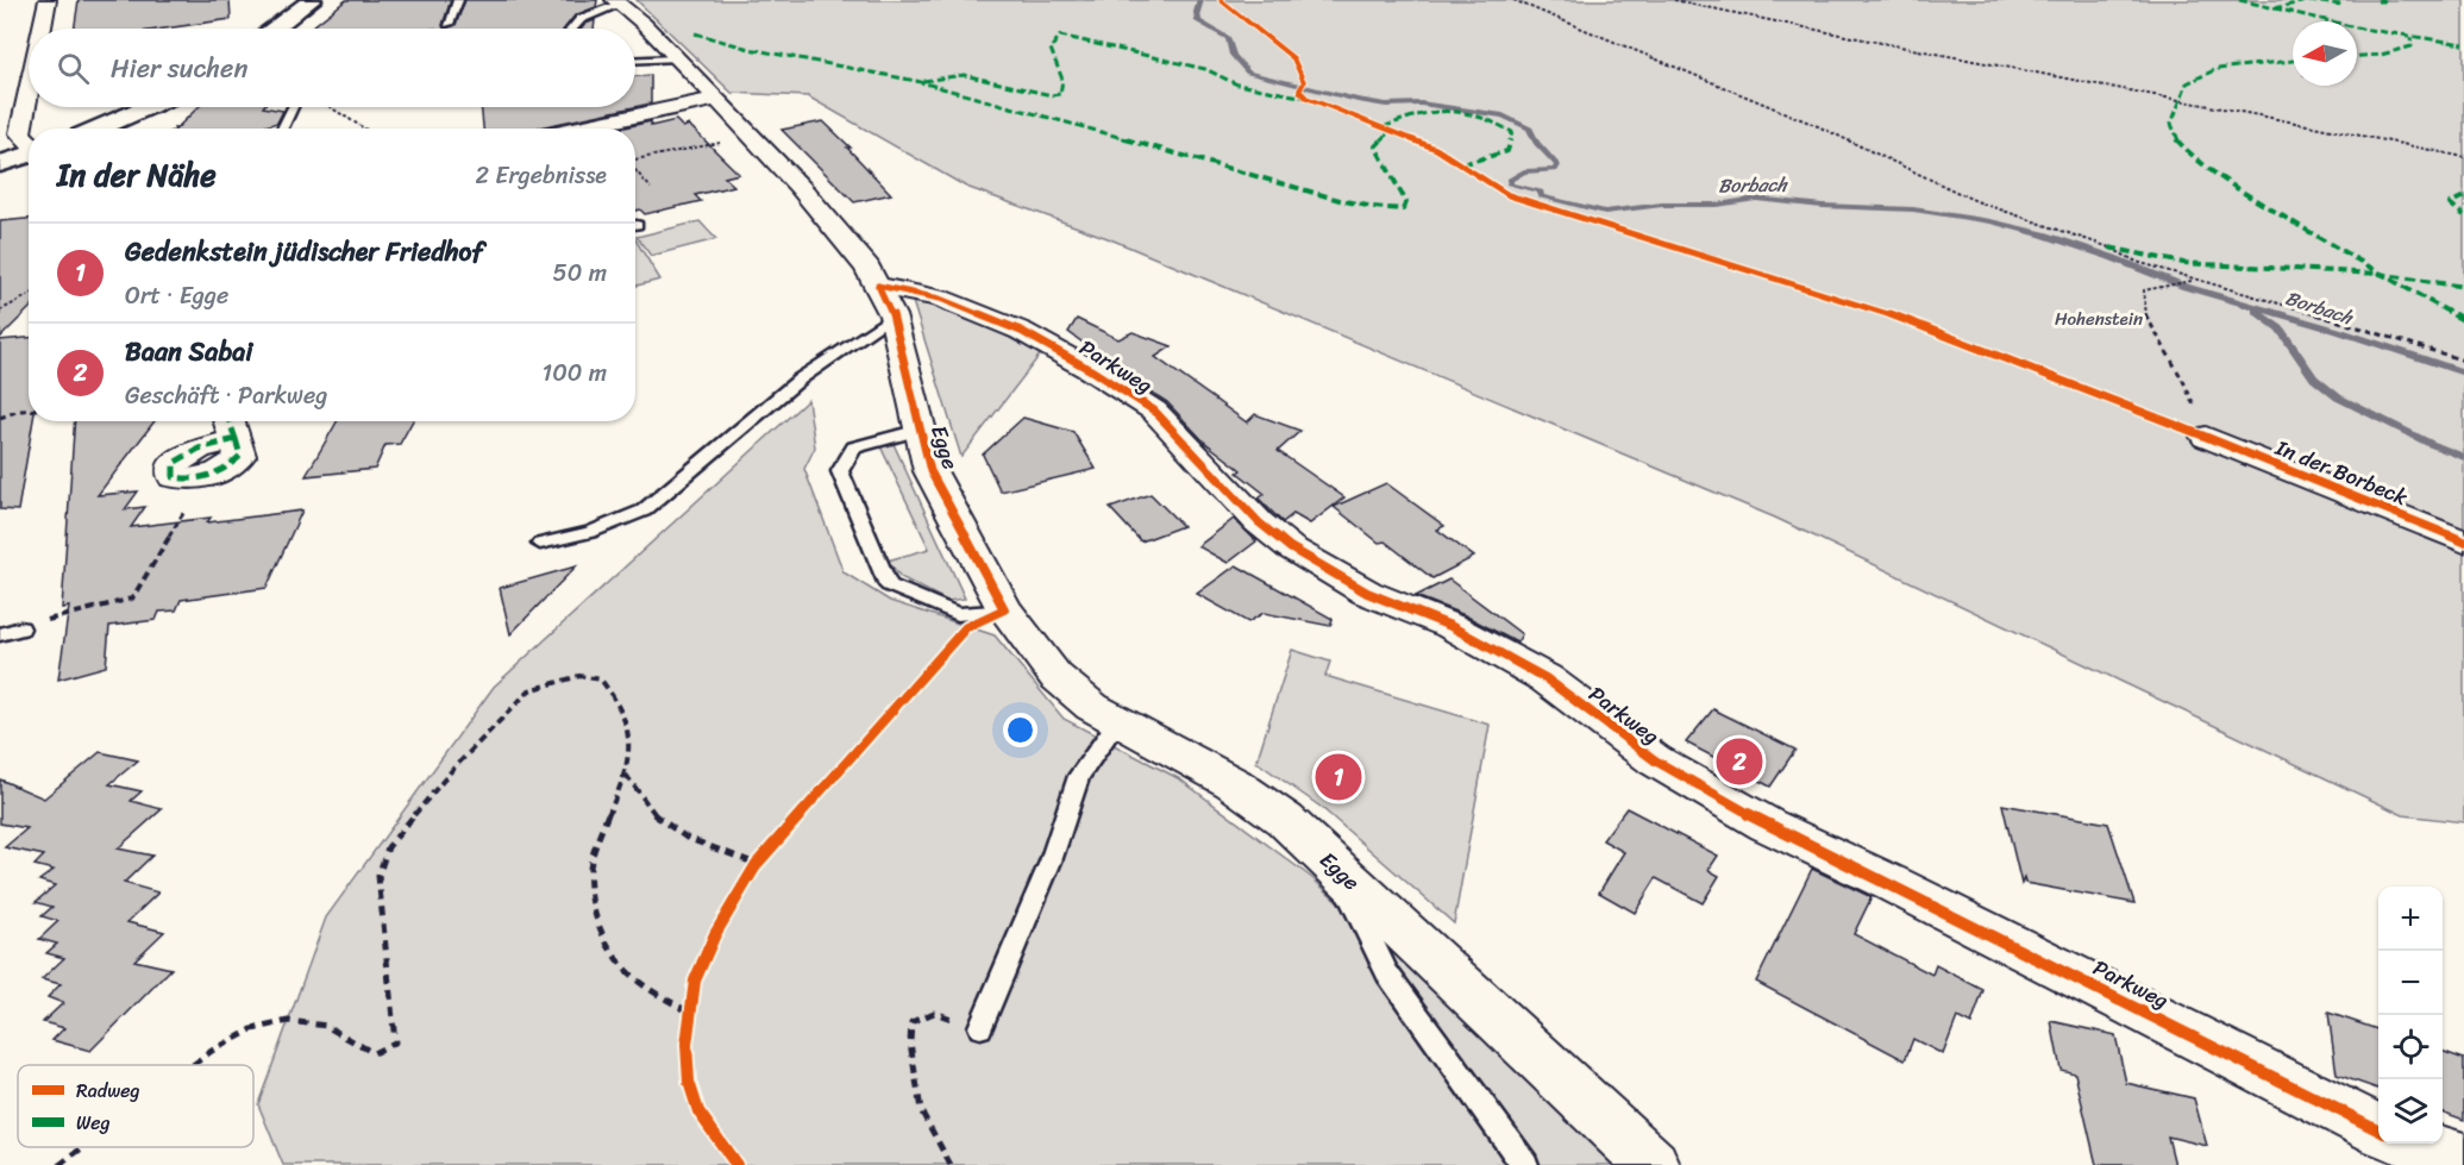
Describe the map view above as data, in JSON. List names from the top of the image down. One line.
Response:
{"streets":{"street":["Parkweg","Egge","In der Borbeck"]},"crossings":[["Parkweg","Egge"]],"water":["Borbach"],"parks":["Hohenstein"],"legend":["Radweg","Weg"],"north":"left","page":{"search":"Hier suchen","heading":["In der Nähe","2 Ergebnisse"],"list":[{"mark":"1","name":"Gedenkstein jüdischer Friedhof","note":"Ort · Egge","value":"50 m"},{"mark":"2","name":"Baan Sabai","note":"Geschäft · Parkweg","value":"100 m"}],"pins":["2","1"],"map_buttons":["+","−"]}}
